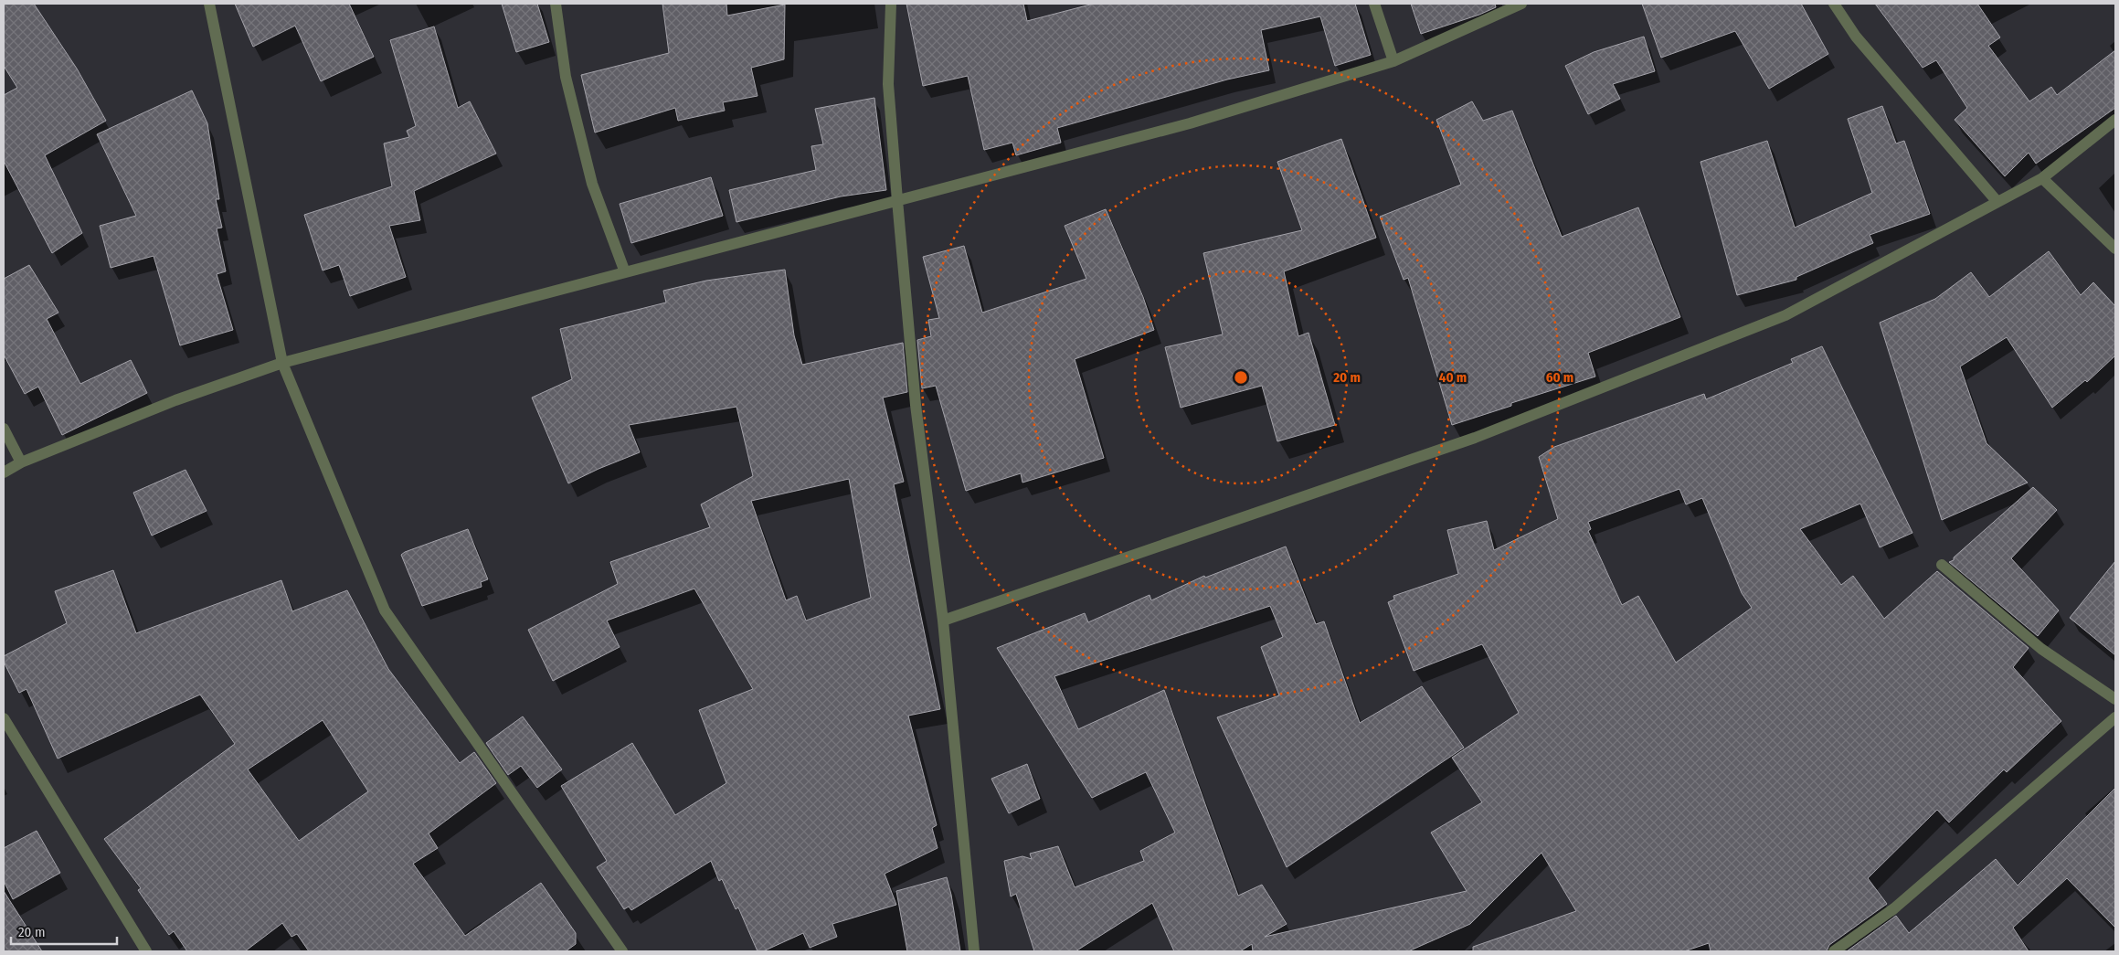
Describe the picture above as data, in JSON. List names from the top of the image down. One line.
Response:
{"scale_bar":"20 m","rings":["20 m","40 m","60 m"]}
